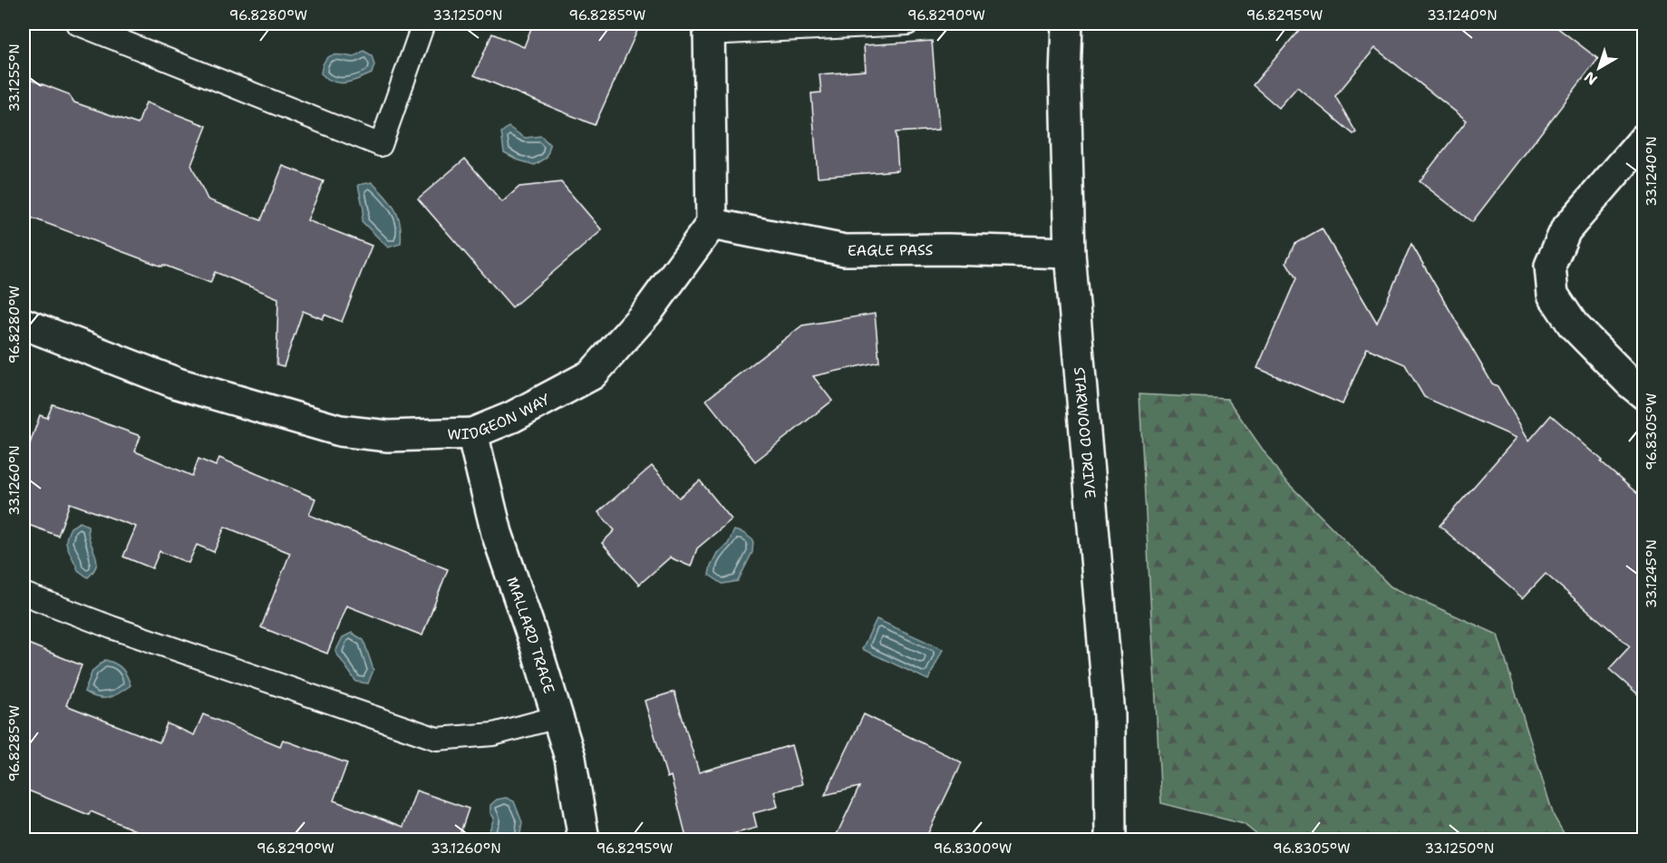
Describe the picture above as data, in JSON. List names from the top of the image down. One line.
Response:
{"streets":{"street":["EAGLE PASS","WIDGEON WAY","STARWOOD DRIVE","MALLARD TRACE"]},"crossings":[["EAGLE PASS","WIDGEON WAY"],["EAGLE PASS","STARWOOD DRIVE"],["WIDGEON WAY","MALLARD TRACE"]],"north":"bottom left","coordinates":["96.8280°W","33.1250°N","96.8285°W","96.8290°W","96.8295°W","33.1240°N","33.1255°N","96.8305°W","33.1260°N","33.1245°N","96.8300°W"]}
